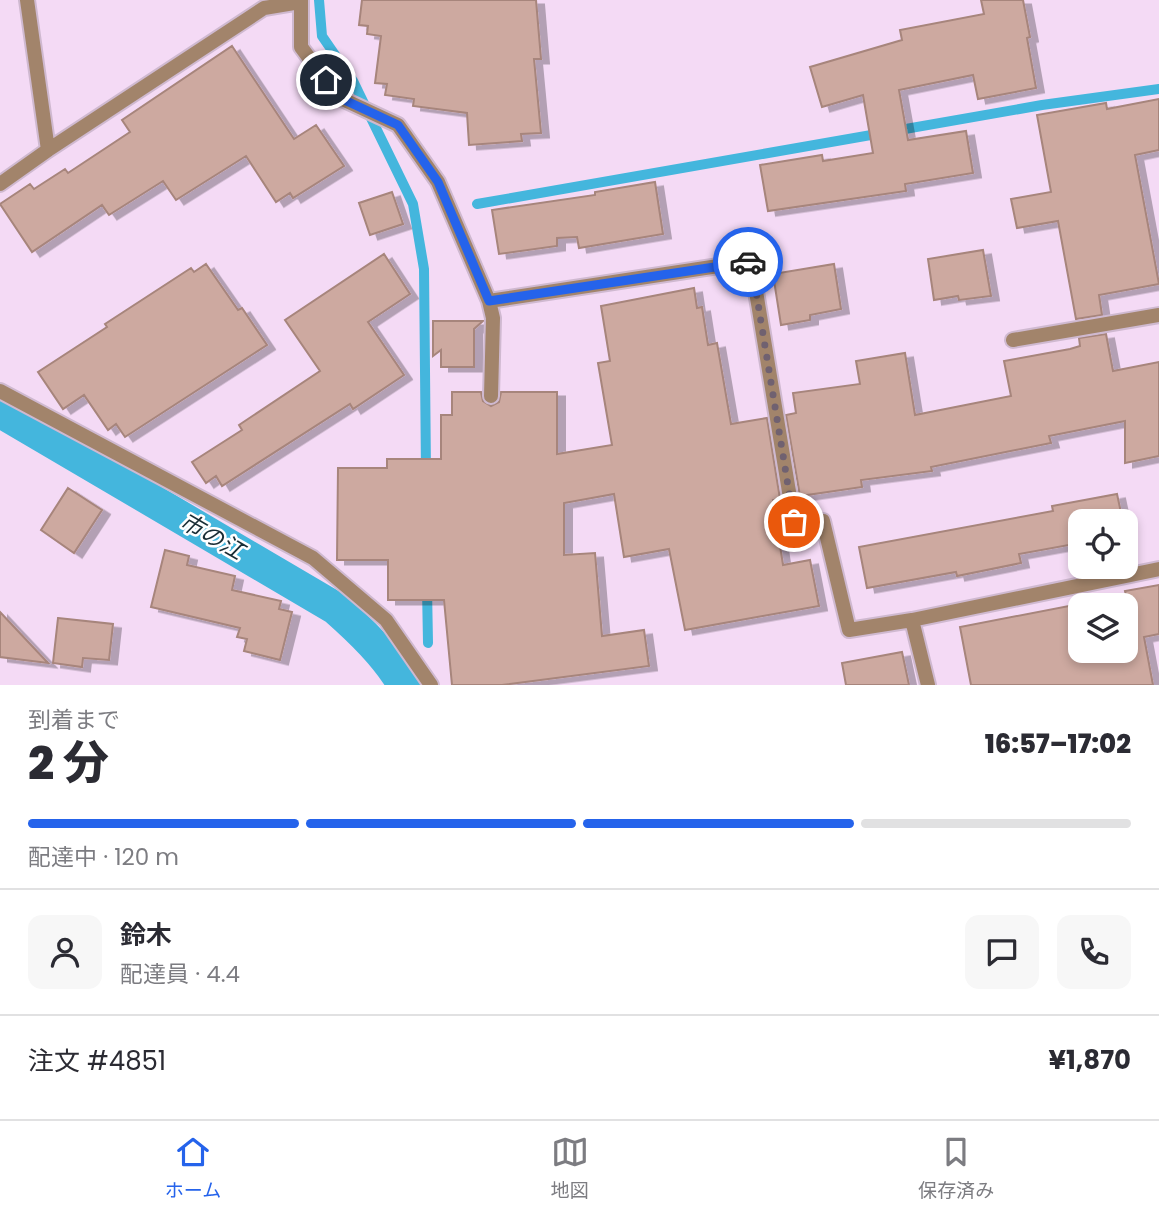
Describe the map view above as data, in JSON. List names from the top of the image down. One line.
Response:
{"water":["市の江"],"page":{"heading":["2 分","到着まで","16:57–17:02"],"panel":["鈴木","配達員 · 4.4","注文 #4851","¥1,870"],"bar":"配達中 · 120 m","tabs":["ホーム","地図","保存済み"]}}
